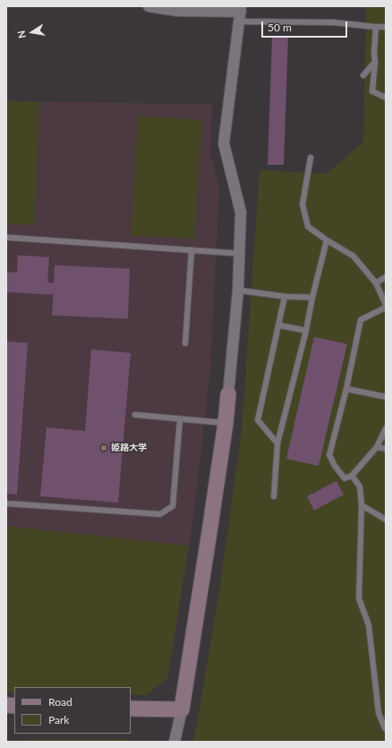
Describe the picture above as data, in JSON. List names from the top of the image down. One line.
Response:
{"places":["姫路大学"],"legend":["Road","Park"],"scale_bar":"50 m","north":"left"}
